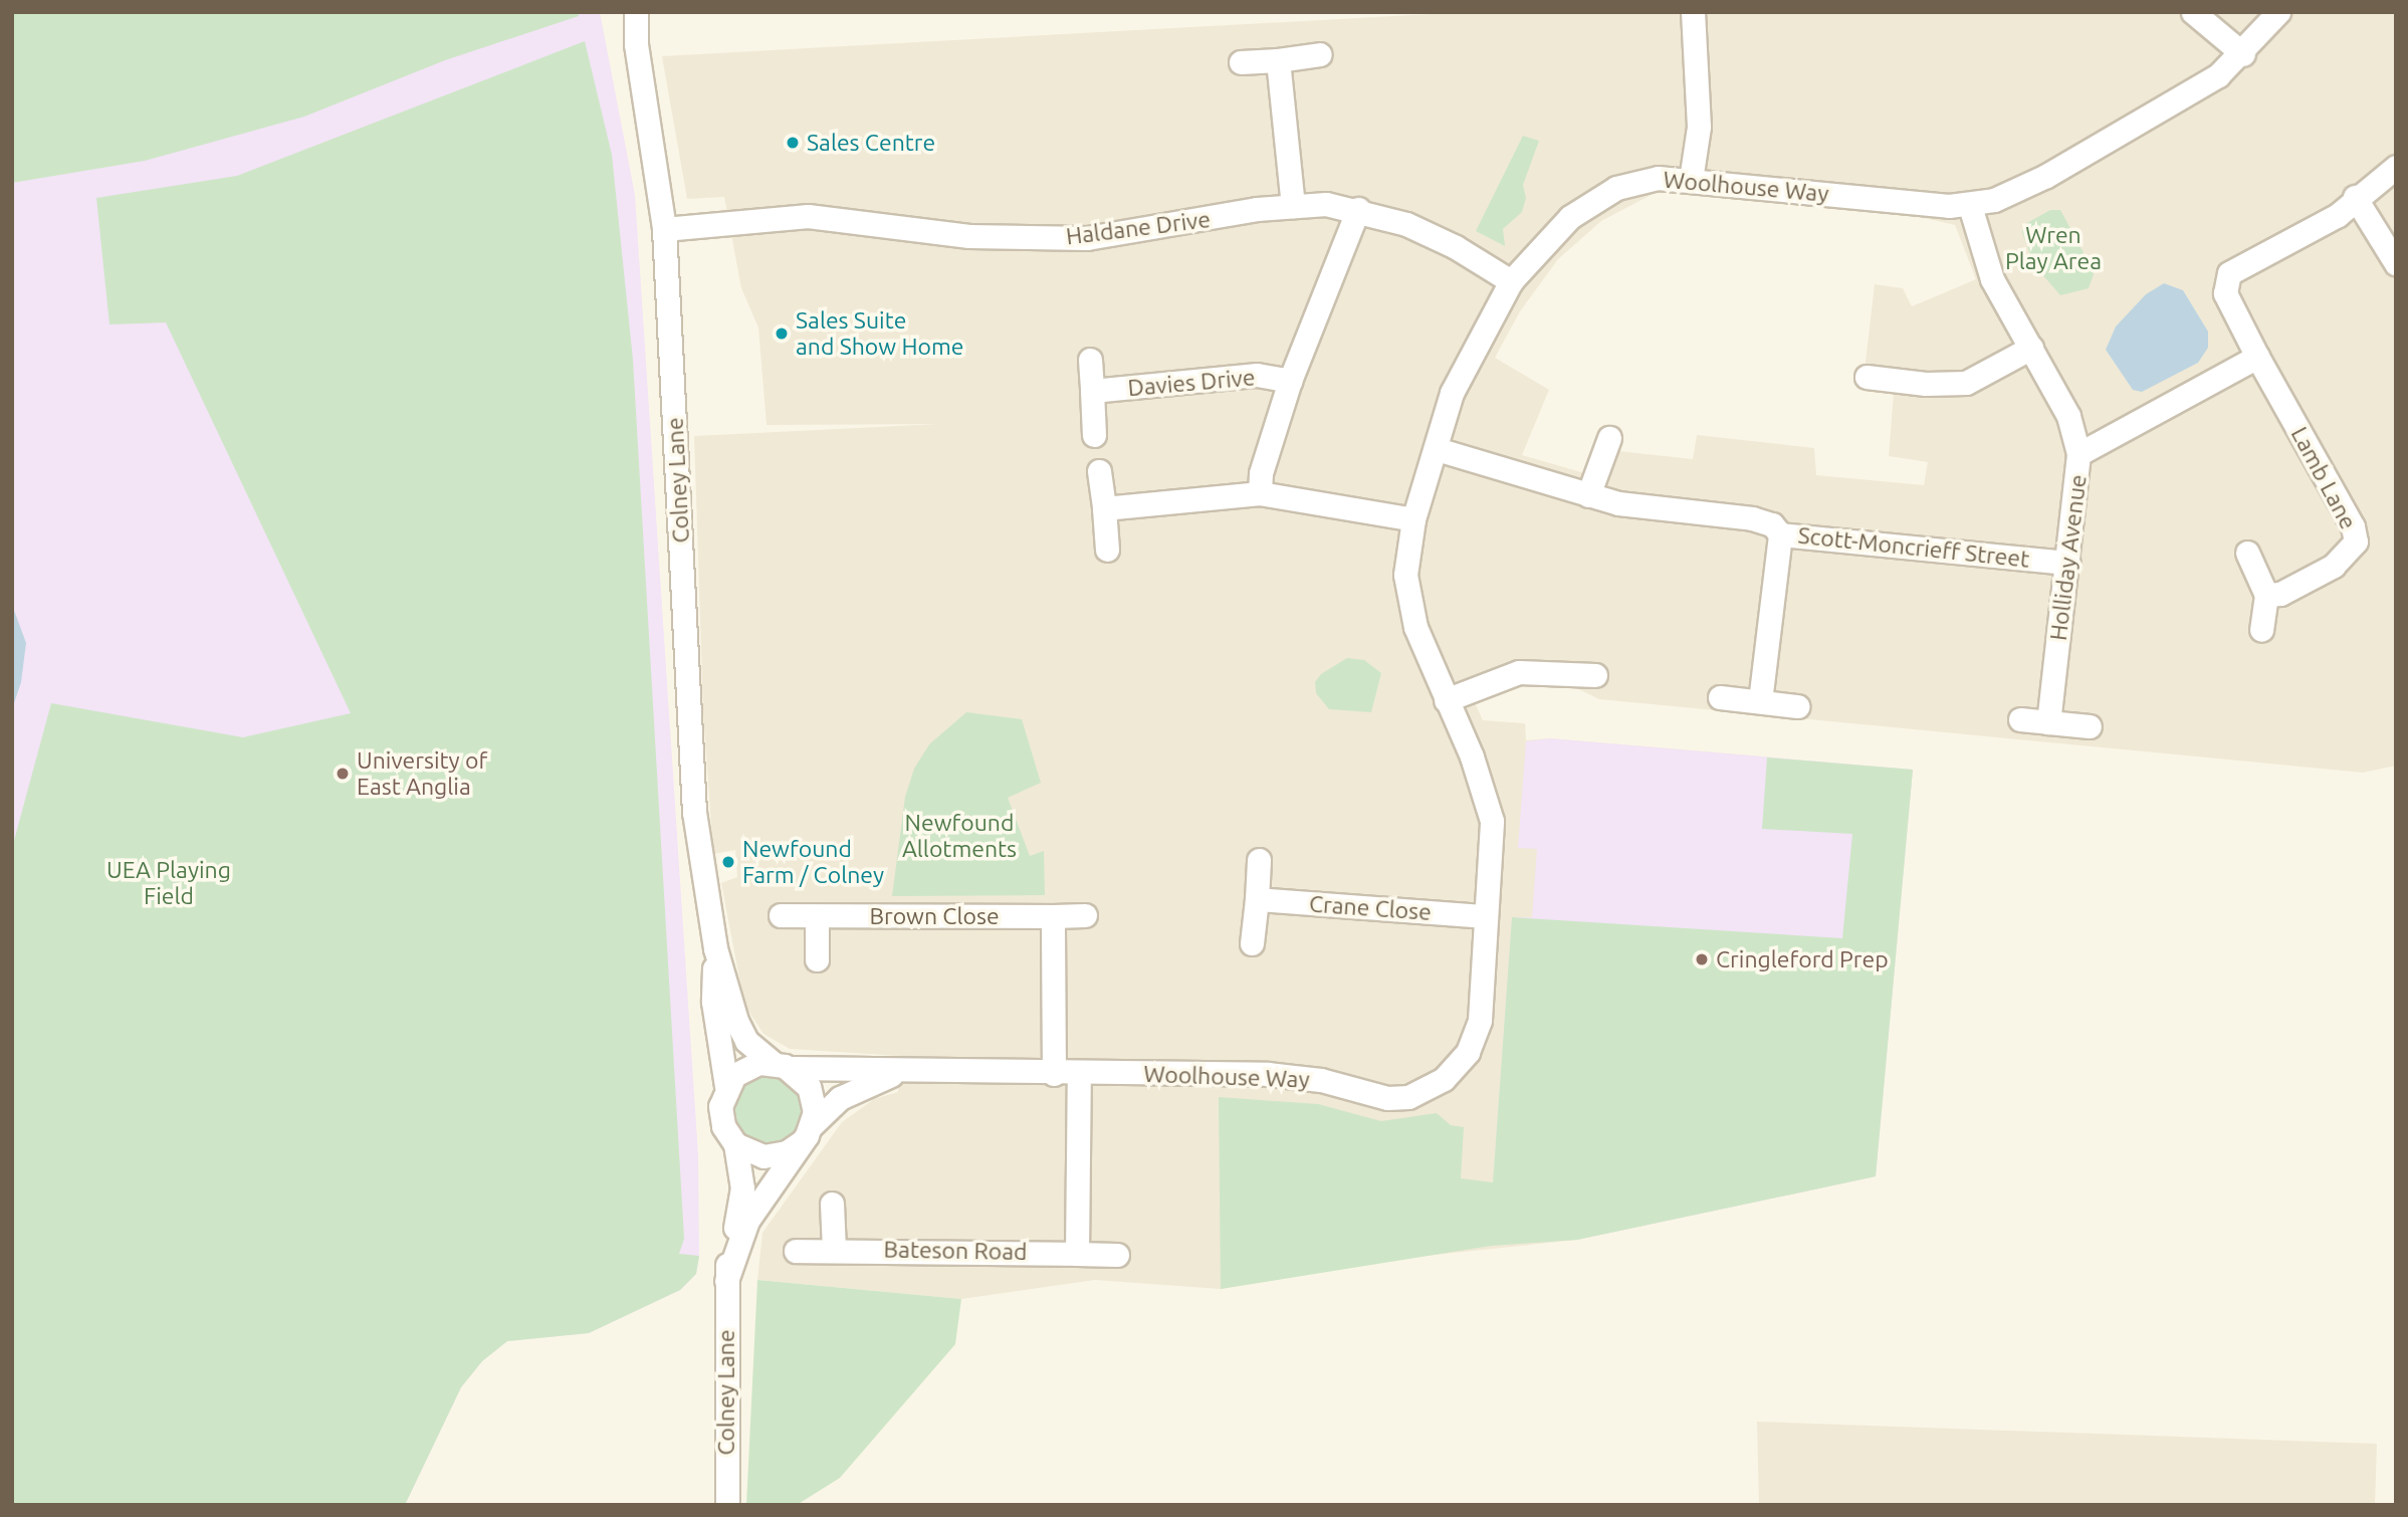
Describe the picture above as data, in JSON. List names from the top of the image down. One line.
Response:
{"streets":{"street":["Woolhouse Way","Haldane Drive","Davies Drive","Lamb Lane","Colney Lane","Scott-Moncrieff Street","Holliday Avenue","Crane Close","Brown Close","Bateson Road"]},"crossings":[["Woolhouse Way","Haldane Drive"],["Woolhouse Way","Colney Lane"],["Woolhouse Way","Scott-Moncrieff Street"],["Woolhouse Way","Holliday Avenue"],["Woolhouse Way","Crane Close"],["Haldane Drive","Davies Drive"],["Haldane Drive","Colney Lane"],["Scott-Moncrieff Street","Holliday Avenue"]],"parks":["Wren Play Area","Newfound Allotments","UEA Playing Field"],"places":["Sales Centre","Sales Suite and Show Home","University of East Anglia","Newfound Farm / Colney","Cringleford Prep"]}
